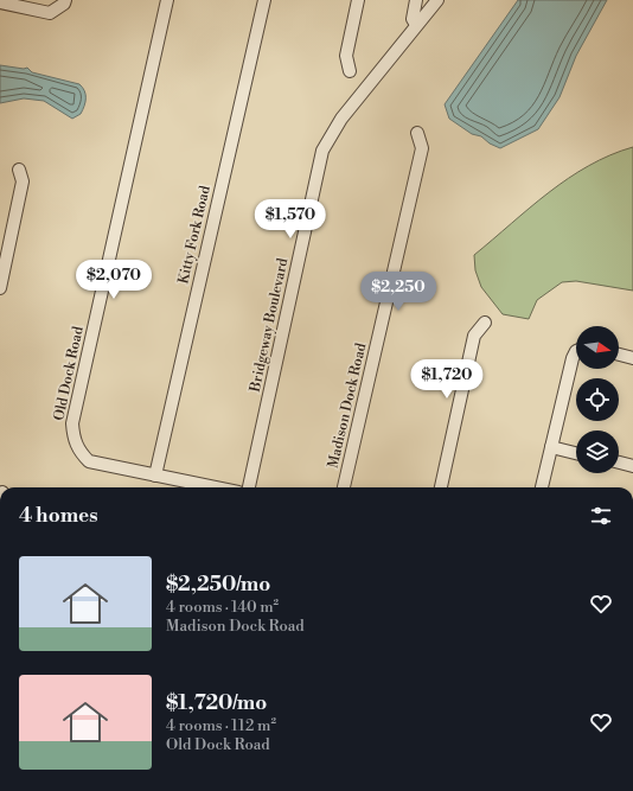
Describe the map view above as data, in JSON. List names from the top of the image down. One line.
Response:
{"streets":{"street":["Kitty Fork Road","Bridgeway Boulevard","Old Dock Road","Madison Dock Road"]},"crossings":[["Kitty Fork Road","Old Dock Road"]],"north":"right","page":{"price":["$1,570","$2,070","$2,250","$1,720"],"heading":"4 homes","list":[{"name":"$2,250/mo","note":"4 rooms · 140 m² · Madison Dock Road"},{"name":"$1,720/mo","note":"4 rooms · 112 m² · Old Dock Road"}]}}
